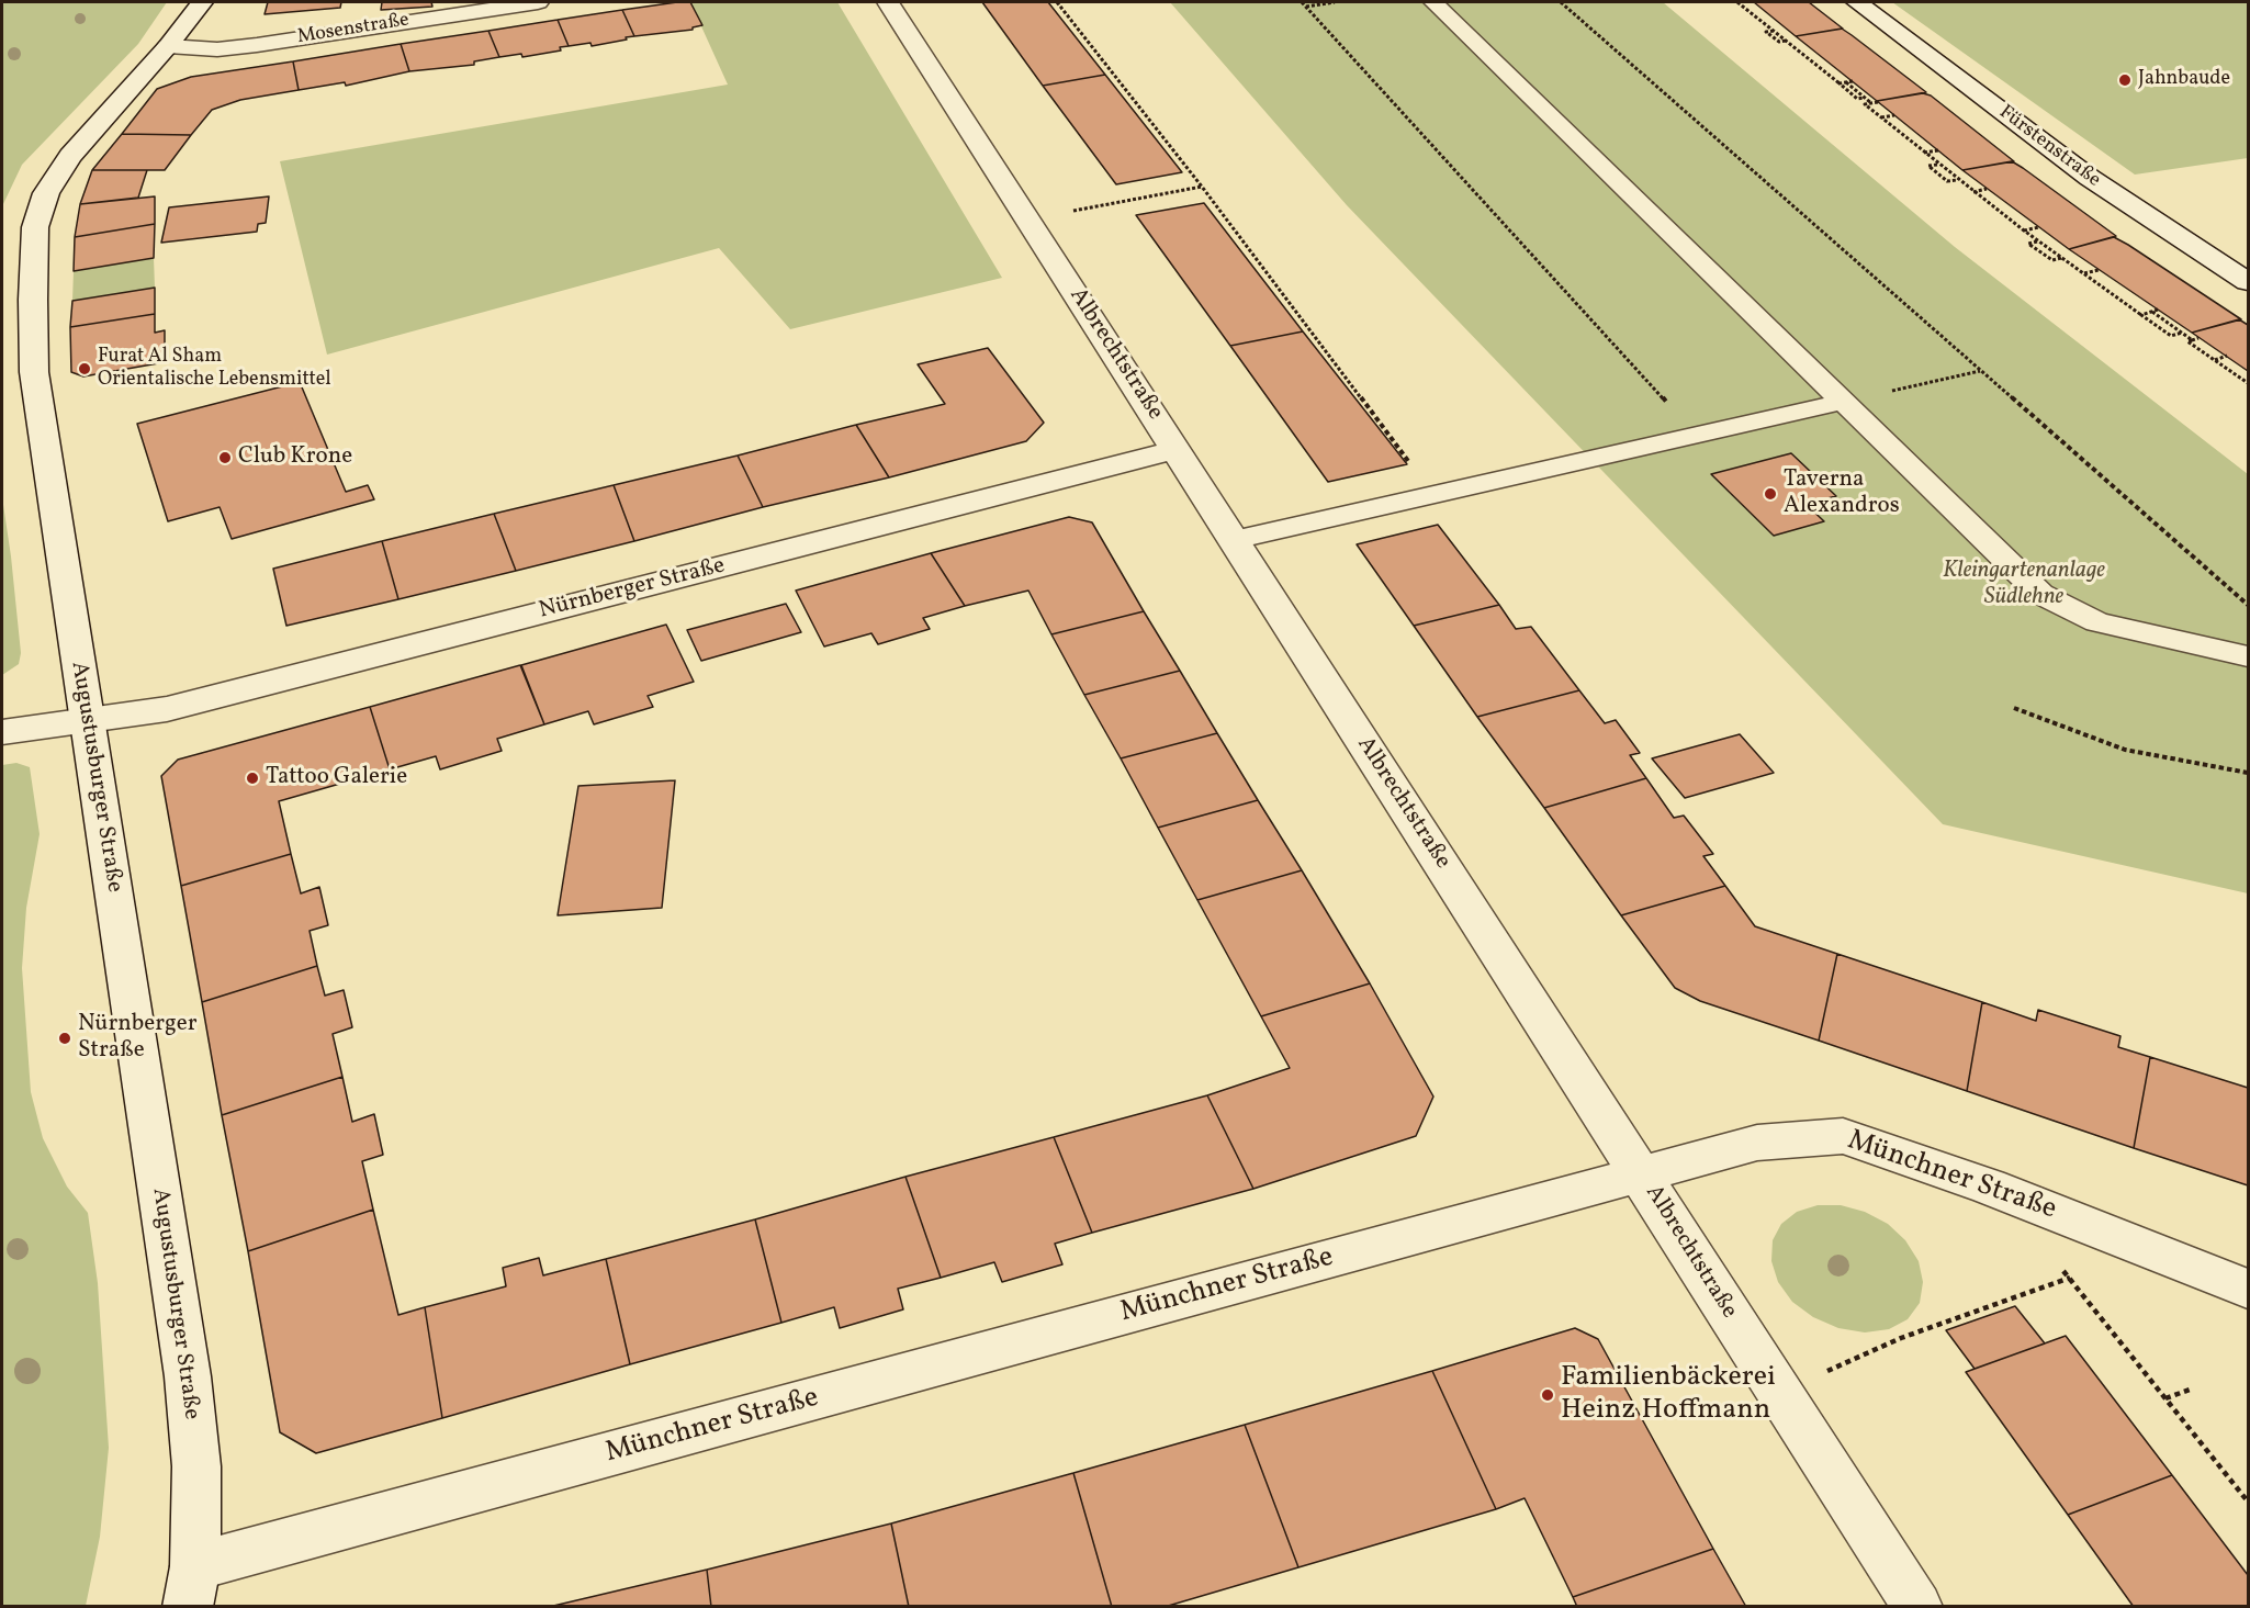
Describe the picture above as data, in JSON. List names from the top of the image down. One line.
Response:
{"streets":{"street":["Mosenstraße","Fürstenstraße","Albrechtstraße","Nürnberger Straße","Augustusburger Straße","Münchner Straße"]},"crossings":[["Mosenstraße","Augustusburger Straße"],["Albrechtstraße","Nürnberger Straße"],["Albrechtstraße","Münchner Straße"],["Nürnberger Straße","Augustusburger Straße"],["Augustusburger Straße","Münchner Straße"]],"parks":["Kleingartenanlage Südlehne"],"places":["Jahnbaude","Furat Al Sham Orientalische Lebensmittel","Club Krone","Taverna Alexandros","Tattoo Galerie","Nürnberger Straße","Familienbäckerei Heinz Hoffmann"]}
